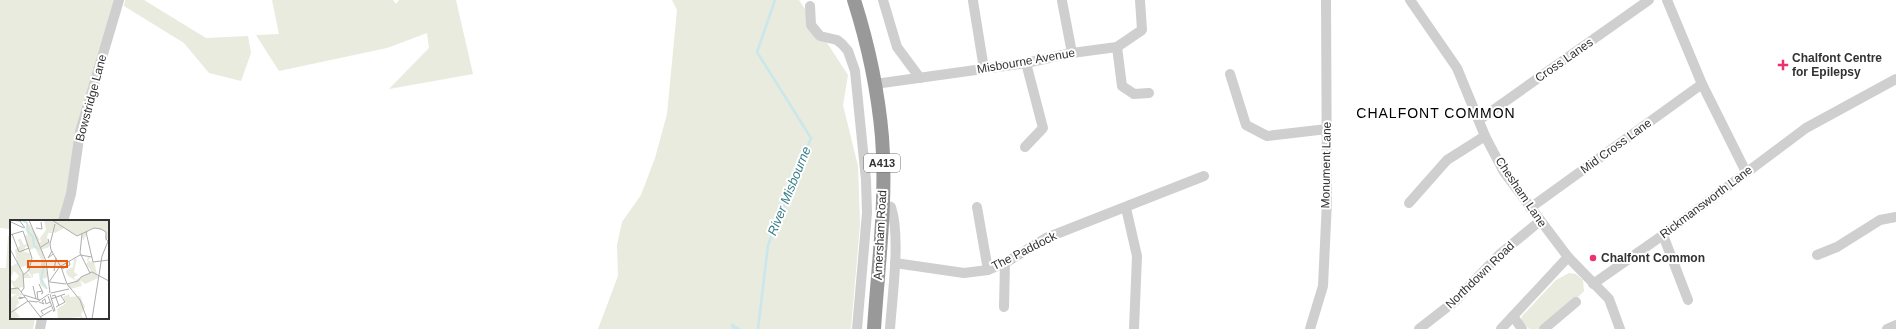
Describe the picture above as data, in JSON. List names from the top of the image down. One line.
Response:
{"streets":{"highway":["A413","Amersham Road"],"street":["Cross Lanes","Misbourne Avenue","Bowstridge Lane","Mid Cross Lane","Monument Lane","Chesham Lane","Rickmansworth Lane","The Paddock","Northdown Road"]},"crossings":[["Cross Lanes","Chesham Lane"],["Misbourne Avenue","Amersham Road"],["Mid Cross Lane","Chesham Lane"],["Chesham Lane","Northdown Road"]],"districts":["CHALFONT COMMON"],"water":["River Misbourne"],"places":{"health":["Chalfont Centre for Epilepsy"],"other":["Chalfont Common"]}}
